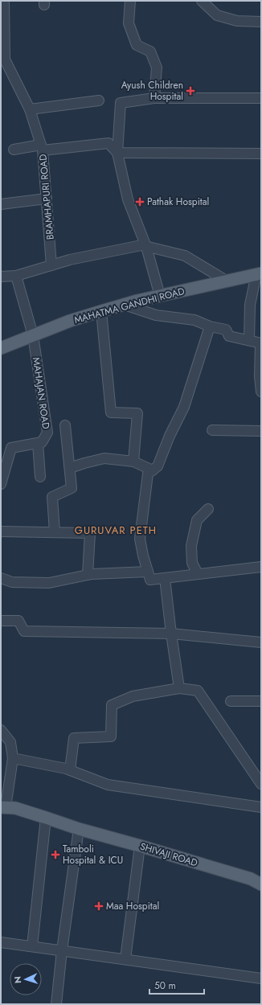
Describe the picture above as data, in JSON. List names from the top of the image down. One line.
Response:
{"streets":{"main road":["MAHATMA GANDHI ROAD","SHIVAJI ROAD"],"street":["BRAMHAPURI ROAD","MAHAJAN ROAD"]},"crossings":[["MAHATMA GANDHI ROAD","MAHAJAN ROAD"]],"districts":["GURUVAR PETH"],"places":{"health":["Ayush Children Hospital","Pathak Hospital","Tamboli Hospital & ICU","Maa Hospital"]},"scale_bar":"50 m","north":"left"}
